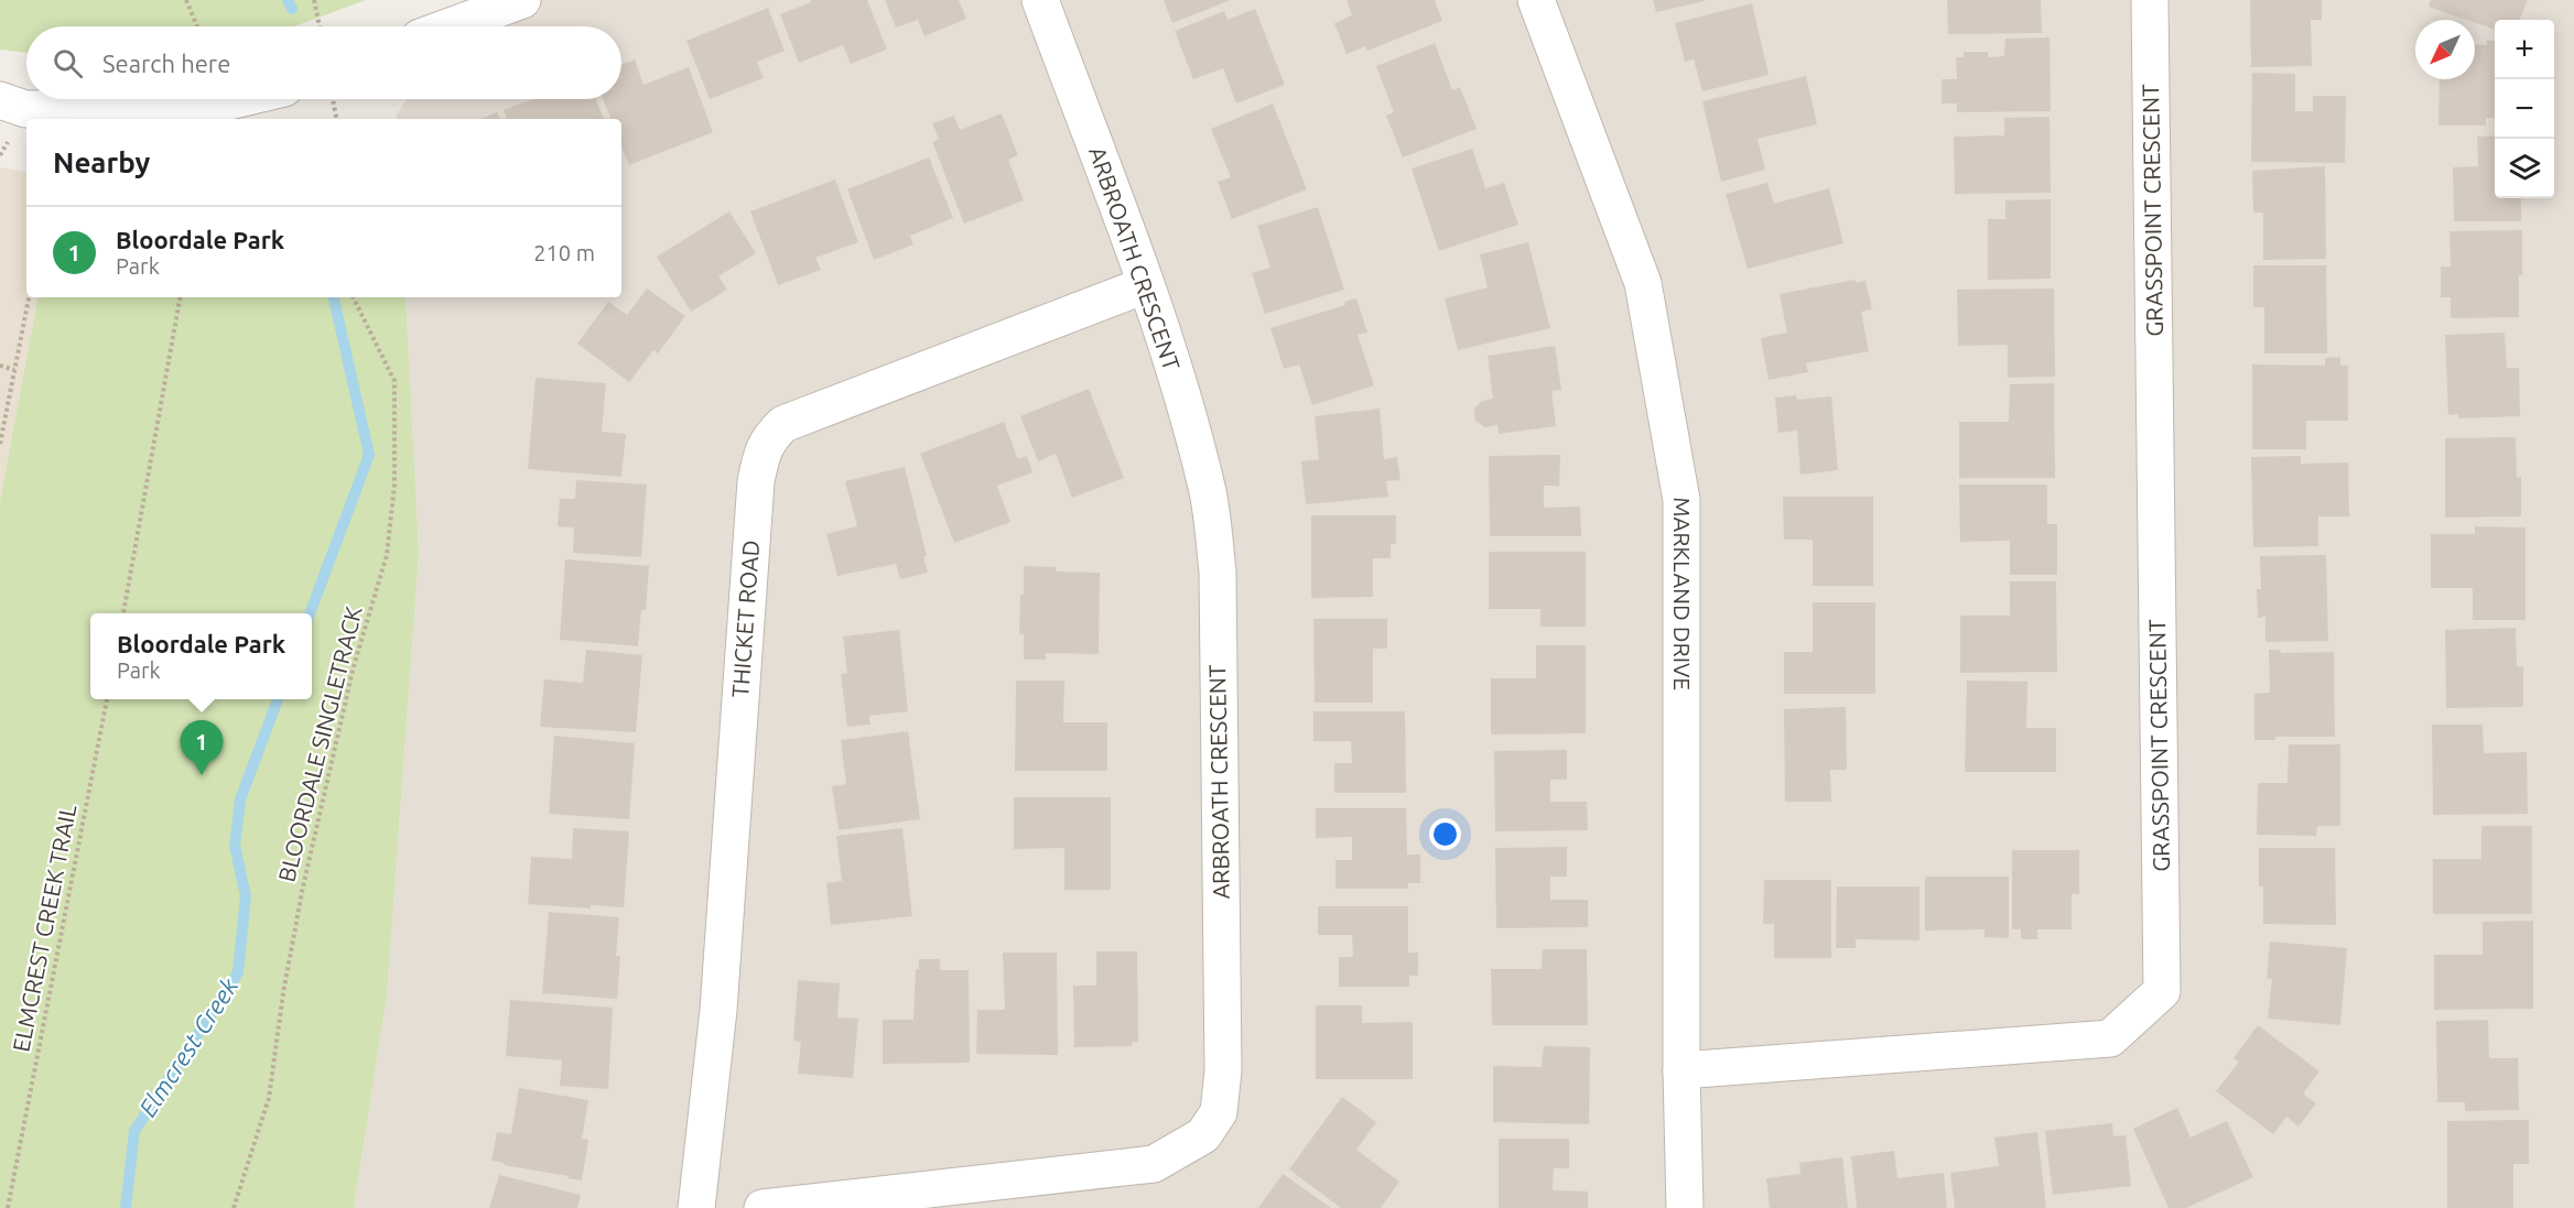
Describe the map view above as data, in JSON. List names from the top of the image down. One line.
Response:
{"streets":{"street":["GRASSPOINT CRESCENT","ARBROATH CRESCENT","MARKLAND DRIVE","THICKET ROAD"],"path":["BLOORDALE SINGLETRACK","ELMCREST CREEK TRAIL"]},"crossings":[["GRASSPOINT CRESCENT","MARKLAND DRIVE"],["ARBROATH CRESCENT","THICKET ROAD"]],"water":["Elmcrest Creek"],"north":"bottom left","page":{"map_buttons":["+","−"],"search":"Search here","heading":"Nearby","list":[{"mark":"1","name":"Bloordale Park","note":"Park","value":"210 m"}],"popup":["Bloordale Park","Park"],"pins":"1"}}
